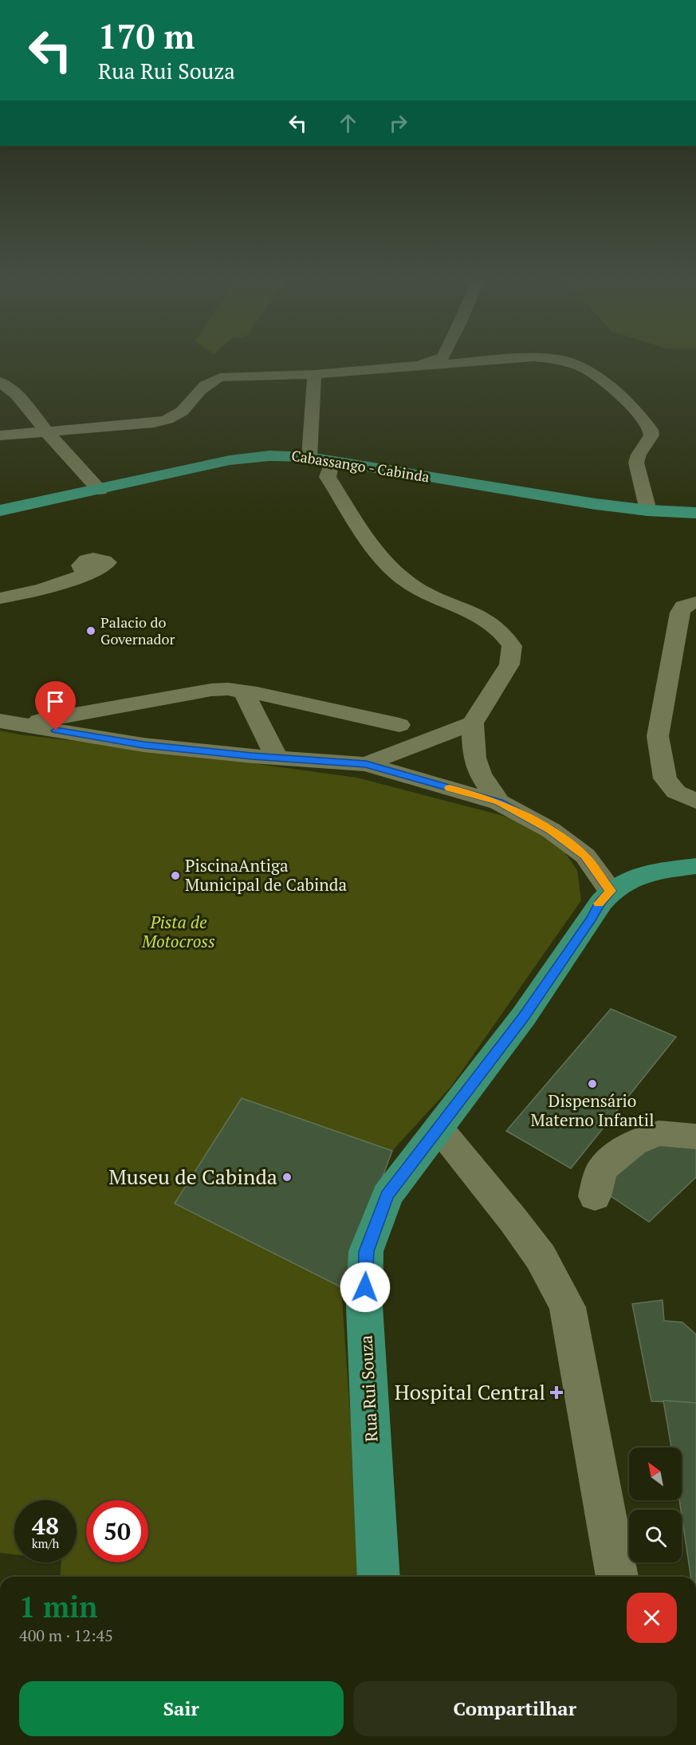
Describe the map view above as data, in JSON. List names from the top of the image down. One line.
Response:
{"streets":{"main road":["Cabassango - Cabinda","Rua Rui Souza"]},"parks":["Pista de Motocross"],"places":{"other":["Palacio do Governador","PiscinaAntiga Municipal de Cabinda","Dispensário Materno Infantil","Museu de Cabinda"],"health":["Hospital Central"]},"north":"top left","page":{"turn":["170 m","Rua Rui Souza"],"speed":"48 km/h","limit":"50","heading":["1 min","400 m · 12:45"],"buttons":["Sair","Compartilhar"]}}
